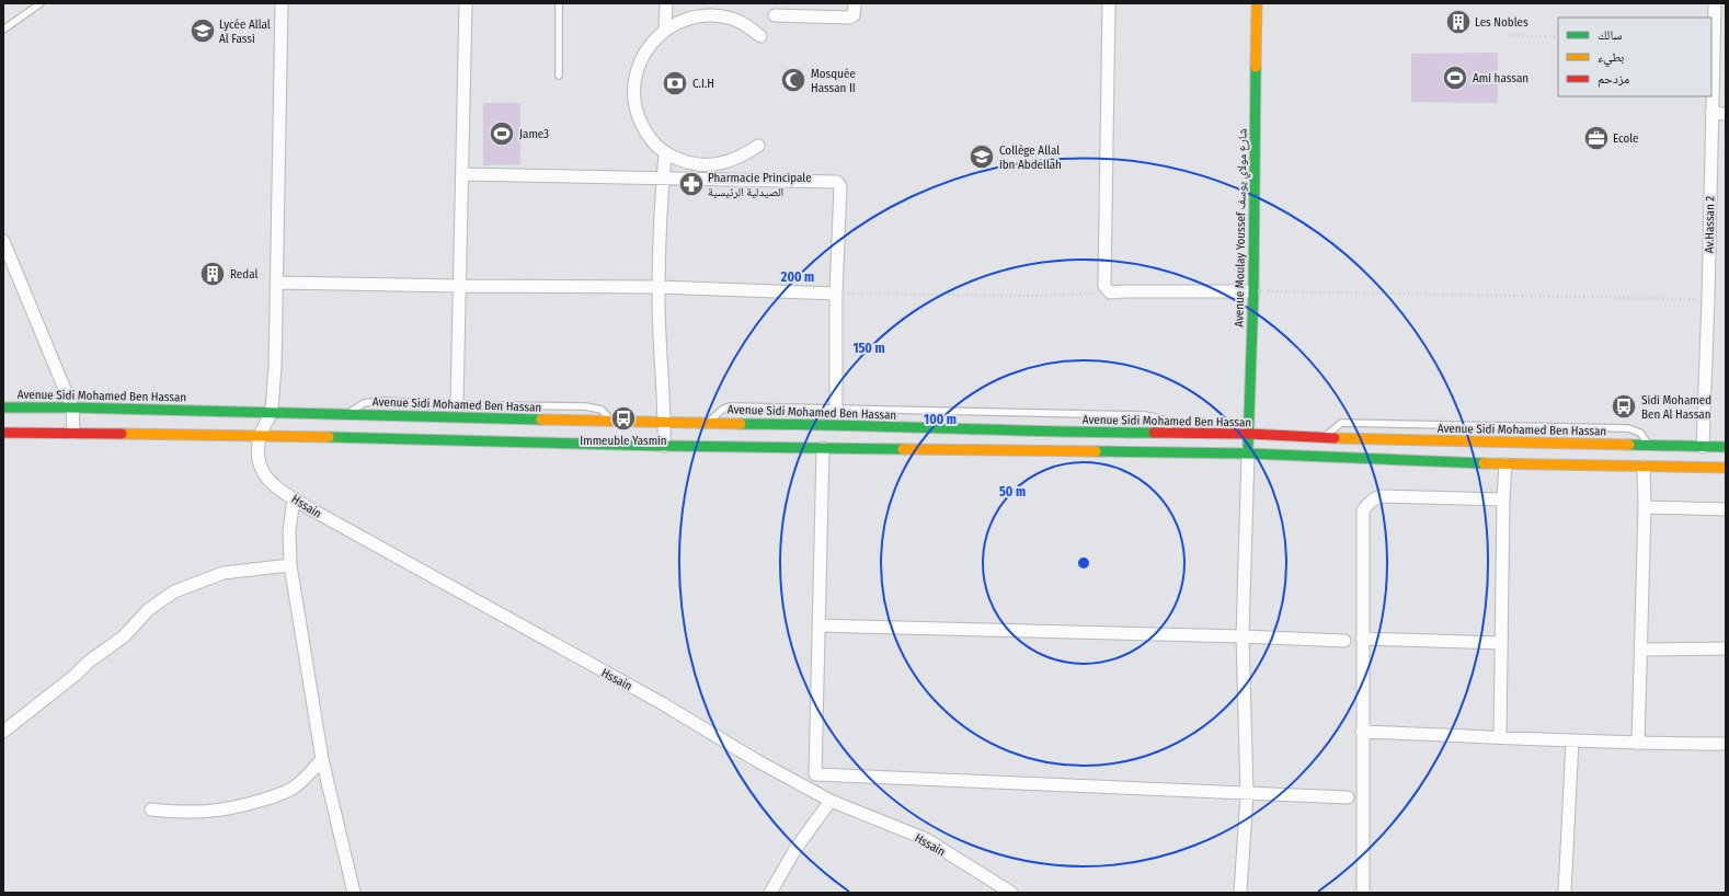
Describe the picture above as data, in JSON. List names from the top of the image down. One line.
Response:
{"streets":{"street":["Av.Hassan 2","Avenue Moulay Youssef شارع مولاي يوسف","Avenue Sidi Mohamed Ben Hassan","Hssain"]},"crossings":[["Av.Hassan 2","Avenue Sidi Mohamed Ben Hassan"],["Avenue Moulay Youssef شارع مولاي يوسف","Avenue Sidi Mohamed Ben Hassan"],["Avenue Sidi Mohamed Ben Hassan","Hssain"]],"places":{"building":["Les Nobles","Redal"],"school or university":["Lycée Allal Al Fassi","Collège Allal ibn Abdellah"],"sports":["Ami hassan","Jame3"],"mosque":["Mosquée Hassan II"],"bank":["C.I.H"],"office":["Ecole"],"pharmacy":["Pharmacie Principale الصيدلية الرئيسية"],"bus stop":["Sidi Mohamed Ben Al Hassan","Immeuble Yasmin"]},"legend":["سالك","بطيء","مزدحم"],"rings":["200 m","150 m","100 m","50 m"]}
